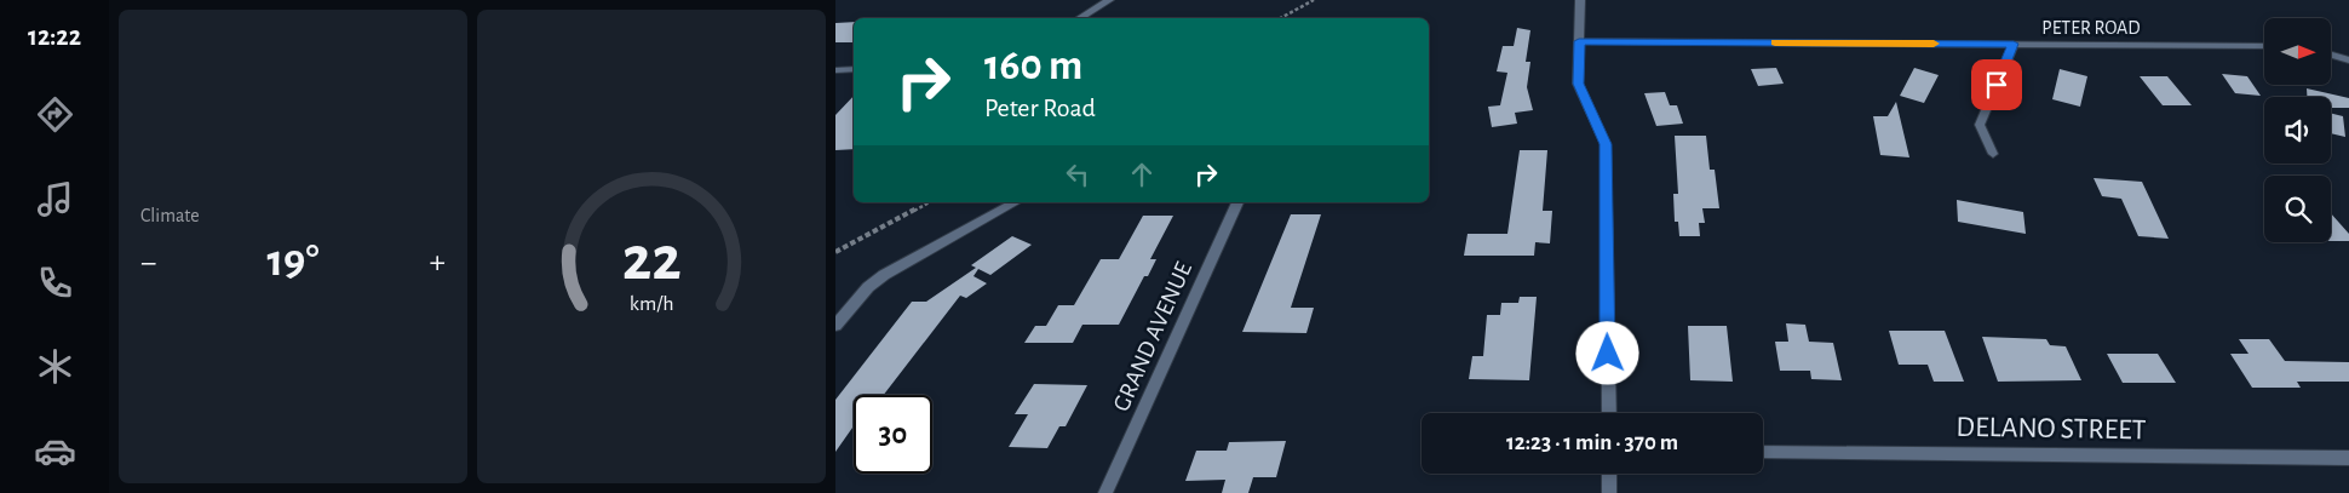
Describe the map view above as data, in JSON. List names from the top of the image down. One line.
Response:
{"streets":{"street":["PETER ROAD","GRAND AVENUE","DELANO STREET"]},"north":"right","page":{"tabs":"12:22","tile":"Climate","turn":["160 m","Peter Road"],"heat":["−","19°","+"],"limit":"30","trip":"12:23 · 1 min · 370 m","gauge":["22","km/h"]}}
